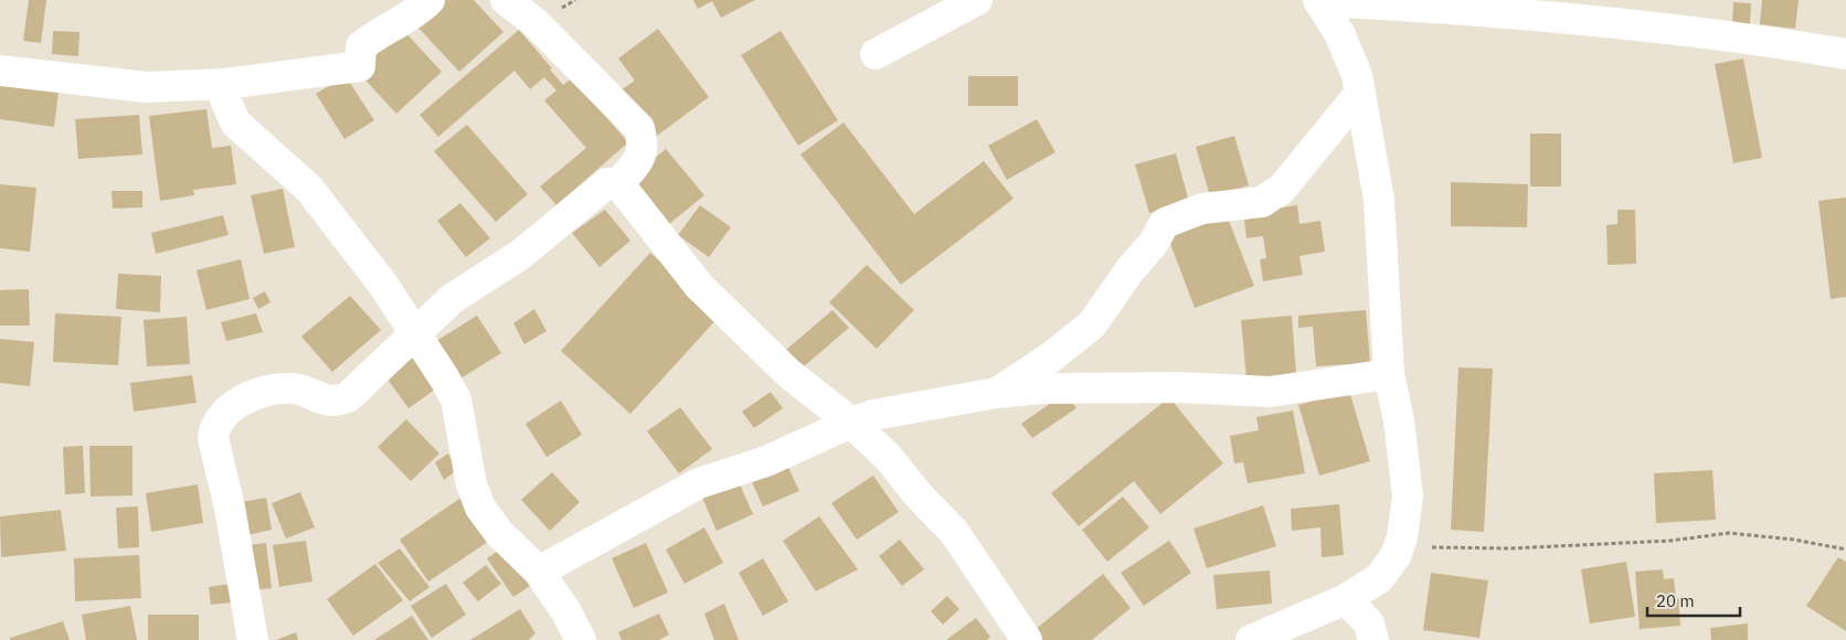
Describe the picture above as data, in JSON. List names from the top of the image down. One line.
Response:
{"scale_bar":"20 m"}
